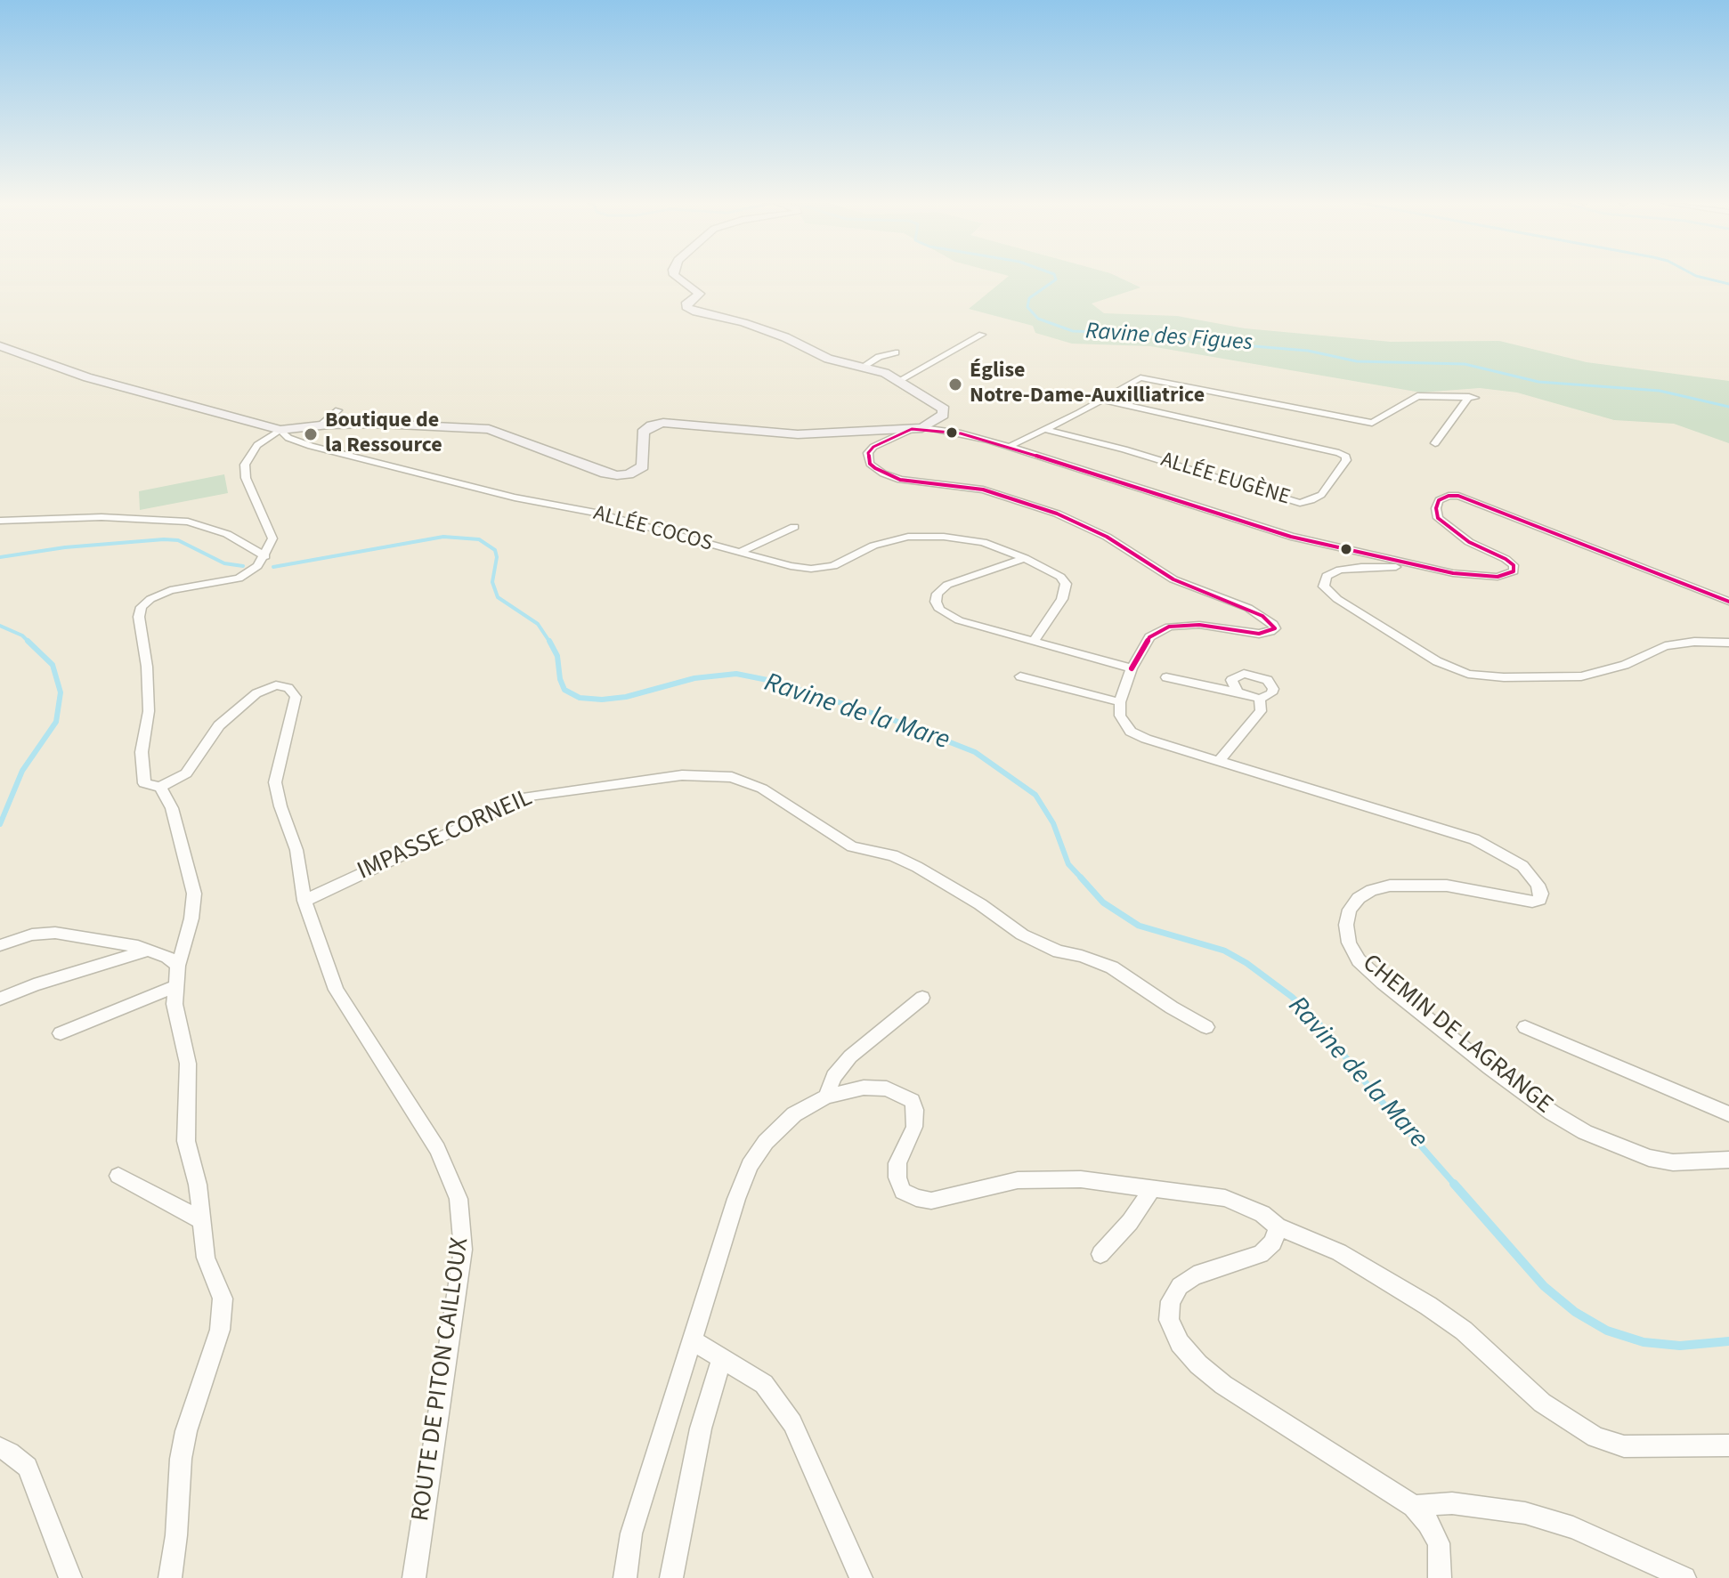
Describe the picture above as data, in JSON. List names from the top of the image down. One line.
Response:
{"streets":{"street":["ALLÉE EUGÈNE","ALLÉE COCOS","IMPASSE CORNEIL","CHEMIN DE LAGRANGE","ROUTE DE PITON CAILLOUX"]},"crossings":[["IMPASSE CORNEIL","ROUTE DE PITON CAILLOUX"]],"water":["Ravine des Figues","Ravine de la Mare"],"places":["Église Notre-Dame-Auxilliatrice","Boutique de la Ressource"]}
